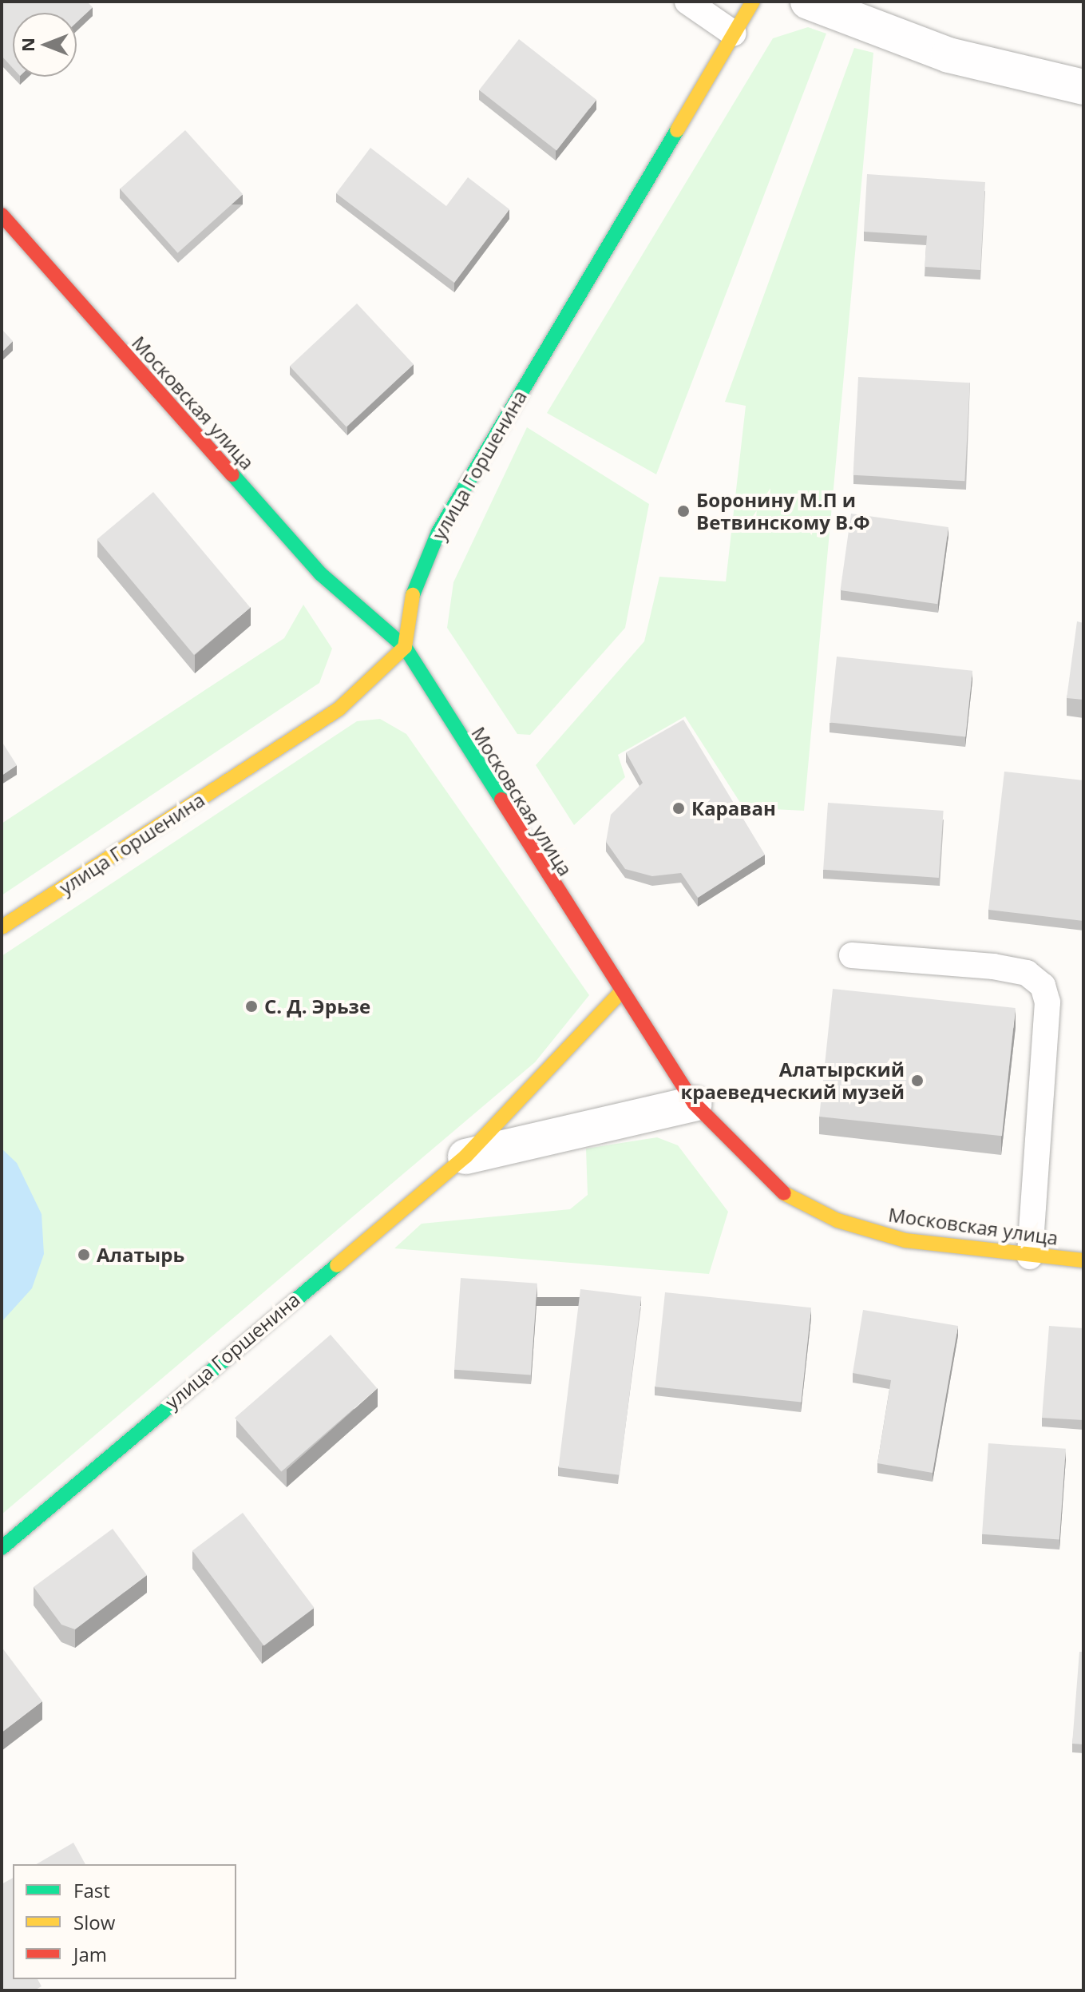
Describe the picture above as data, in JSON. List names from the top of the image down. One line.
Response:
{"streets":{"street":["Московская улица","улица Горшенина"]},"crossings":[["Московская улица","улица Горшенина"]],"places":["Боронину М.П и Ветвинскому В.Ф","Караван","С. Д. Эрьзе","Алатырский краеведческий музей","Алатырь"],"legend":["Fast","Slow","Jam"],"north":"left"}
